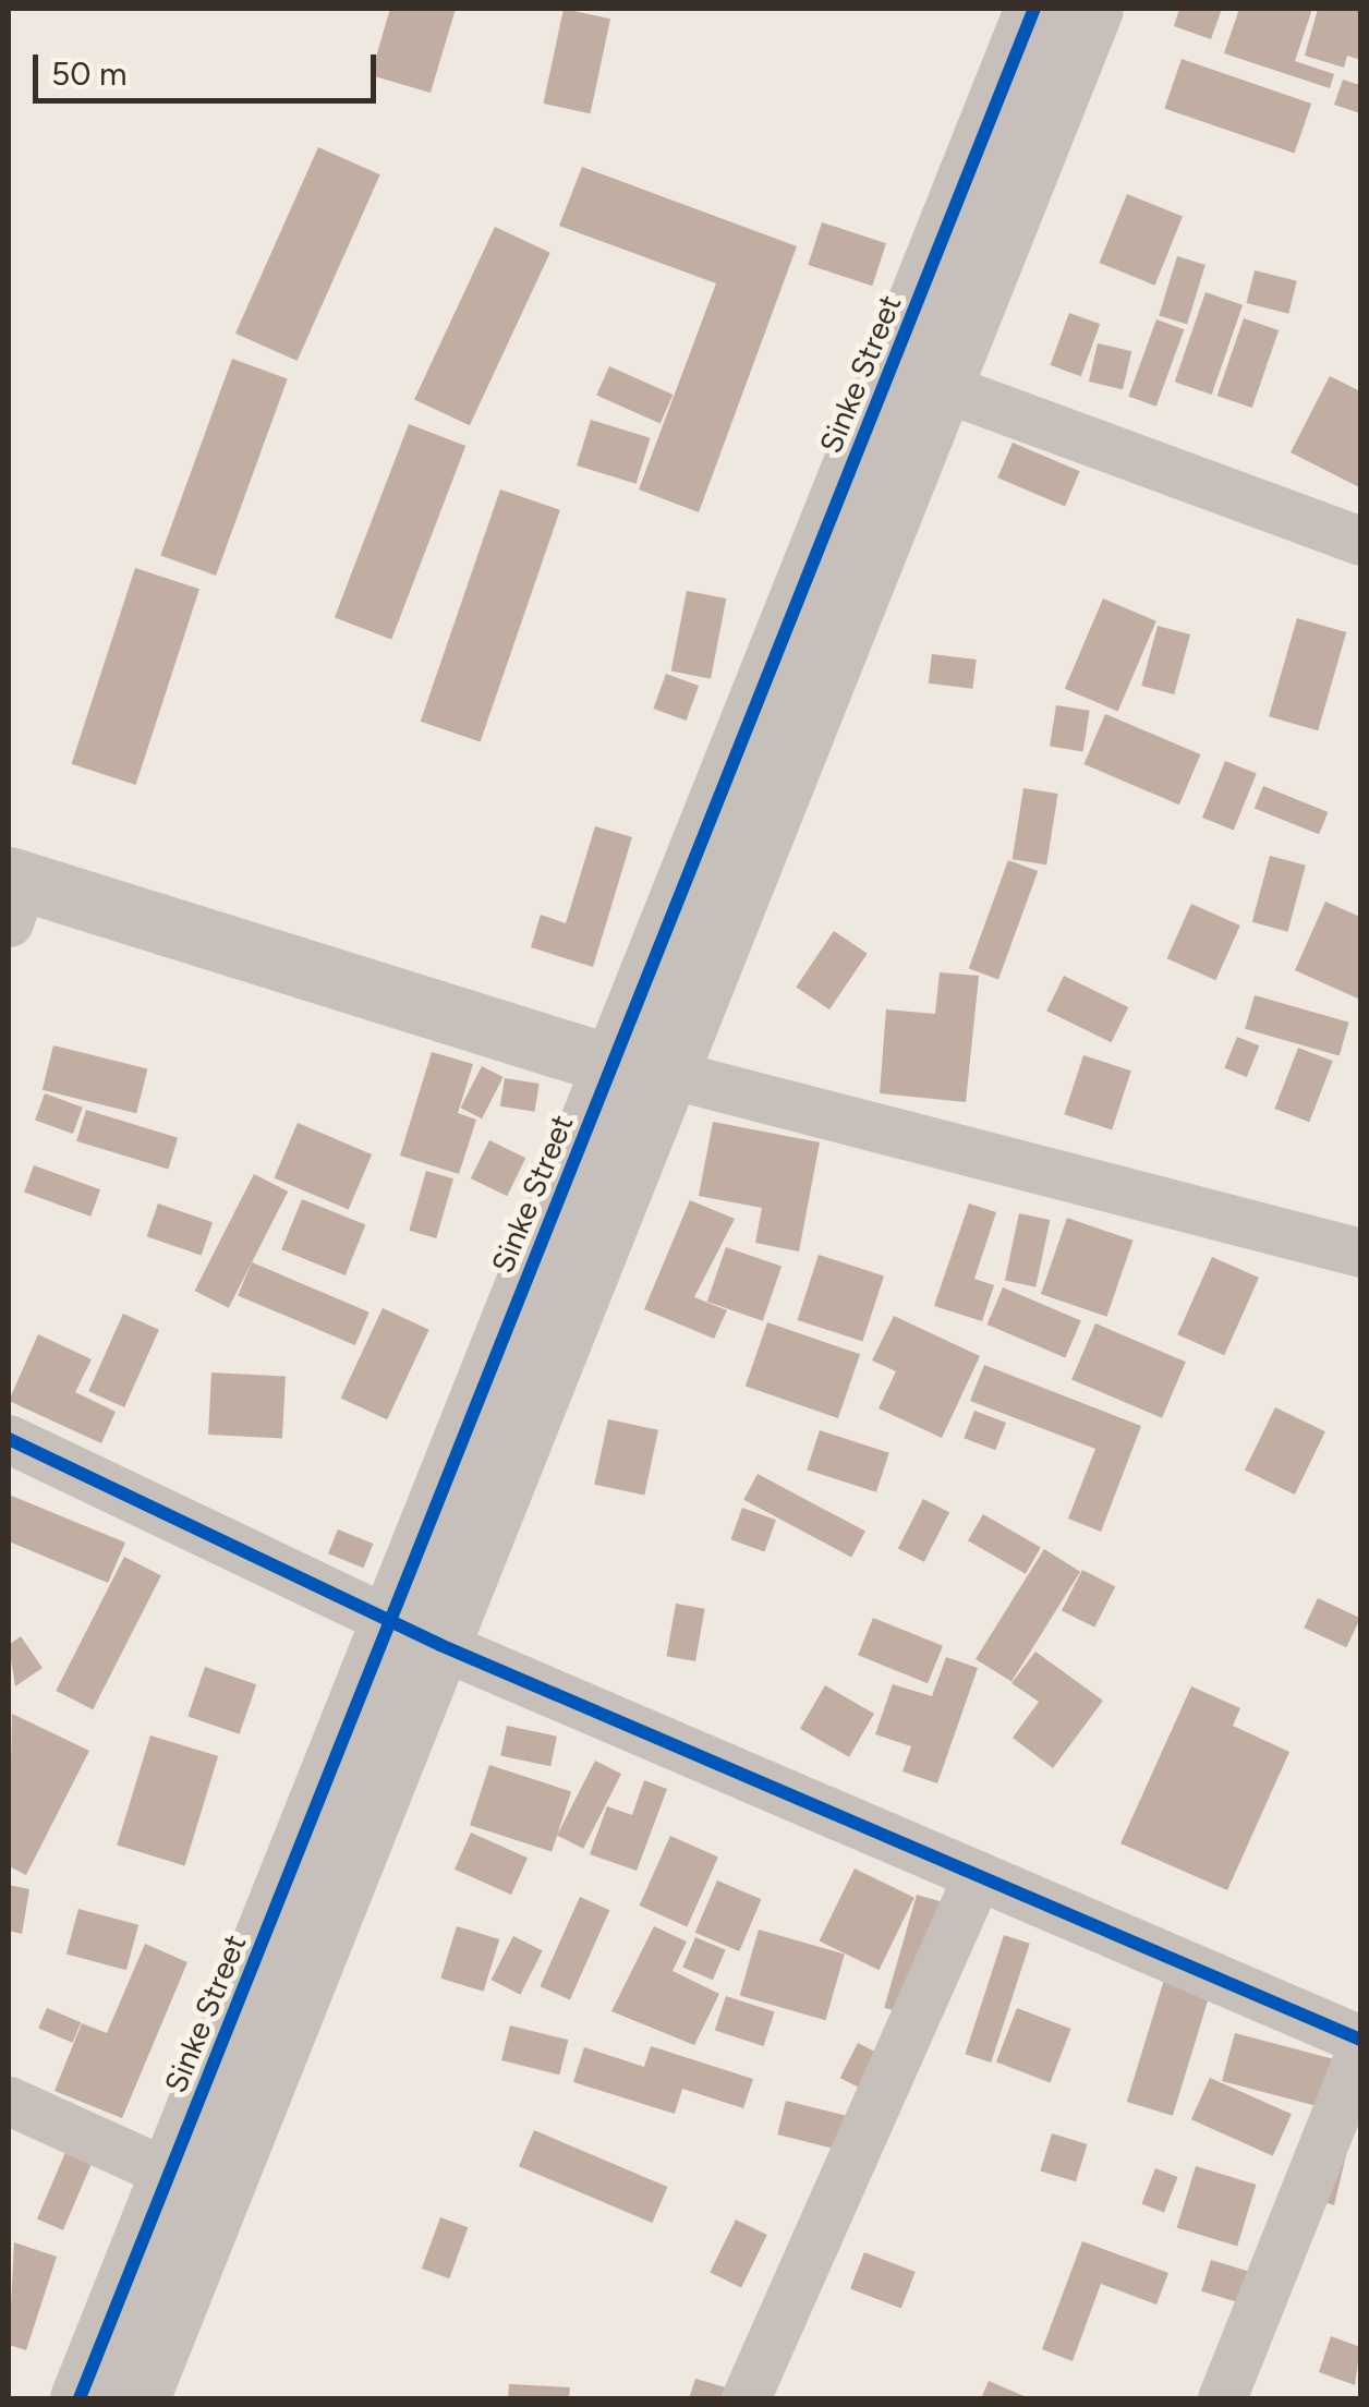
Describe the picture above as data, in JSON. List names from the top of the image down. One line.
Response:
{"streets":{"street":["Sinke Street"]},"scale_bar":"50 m"}
